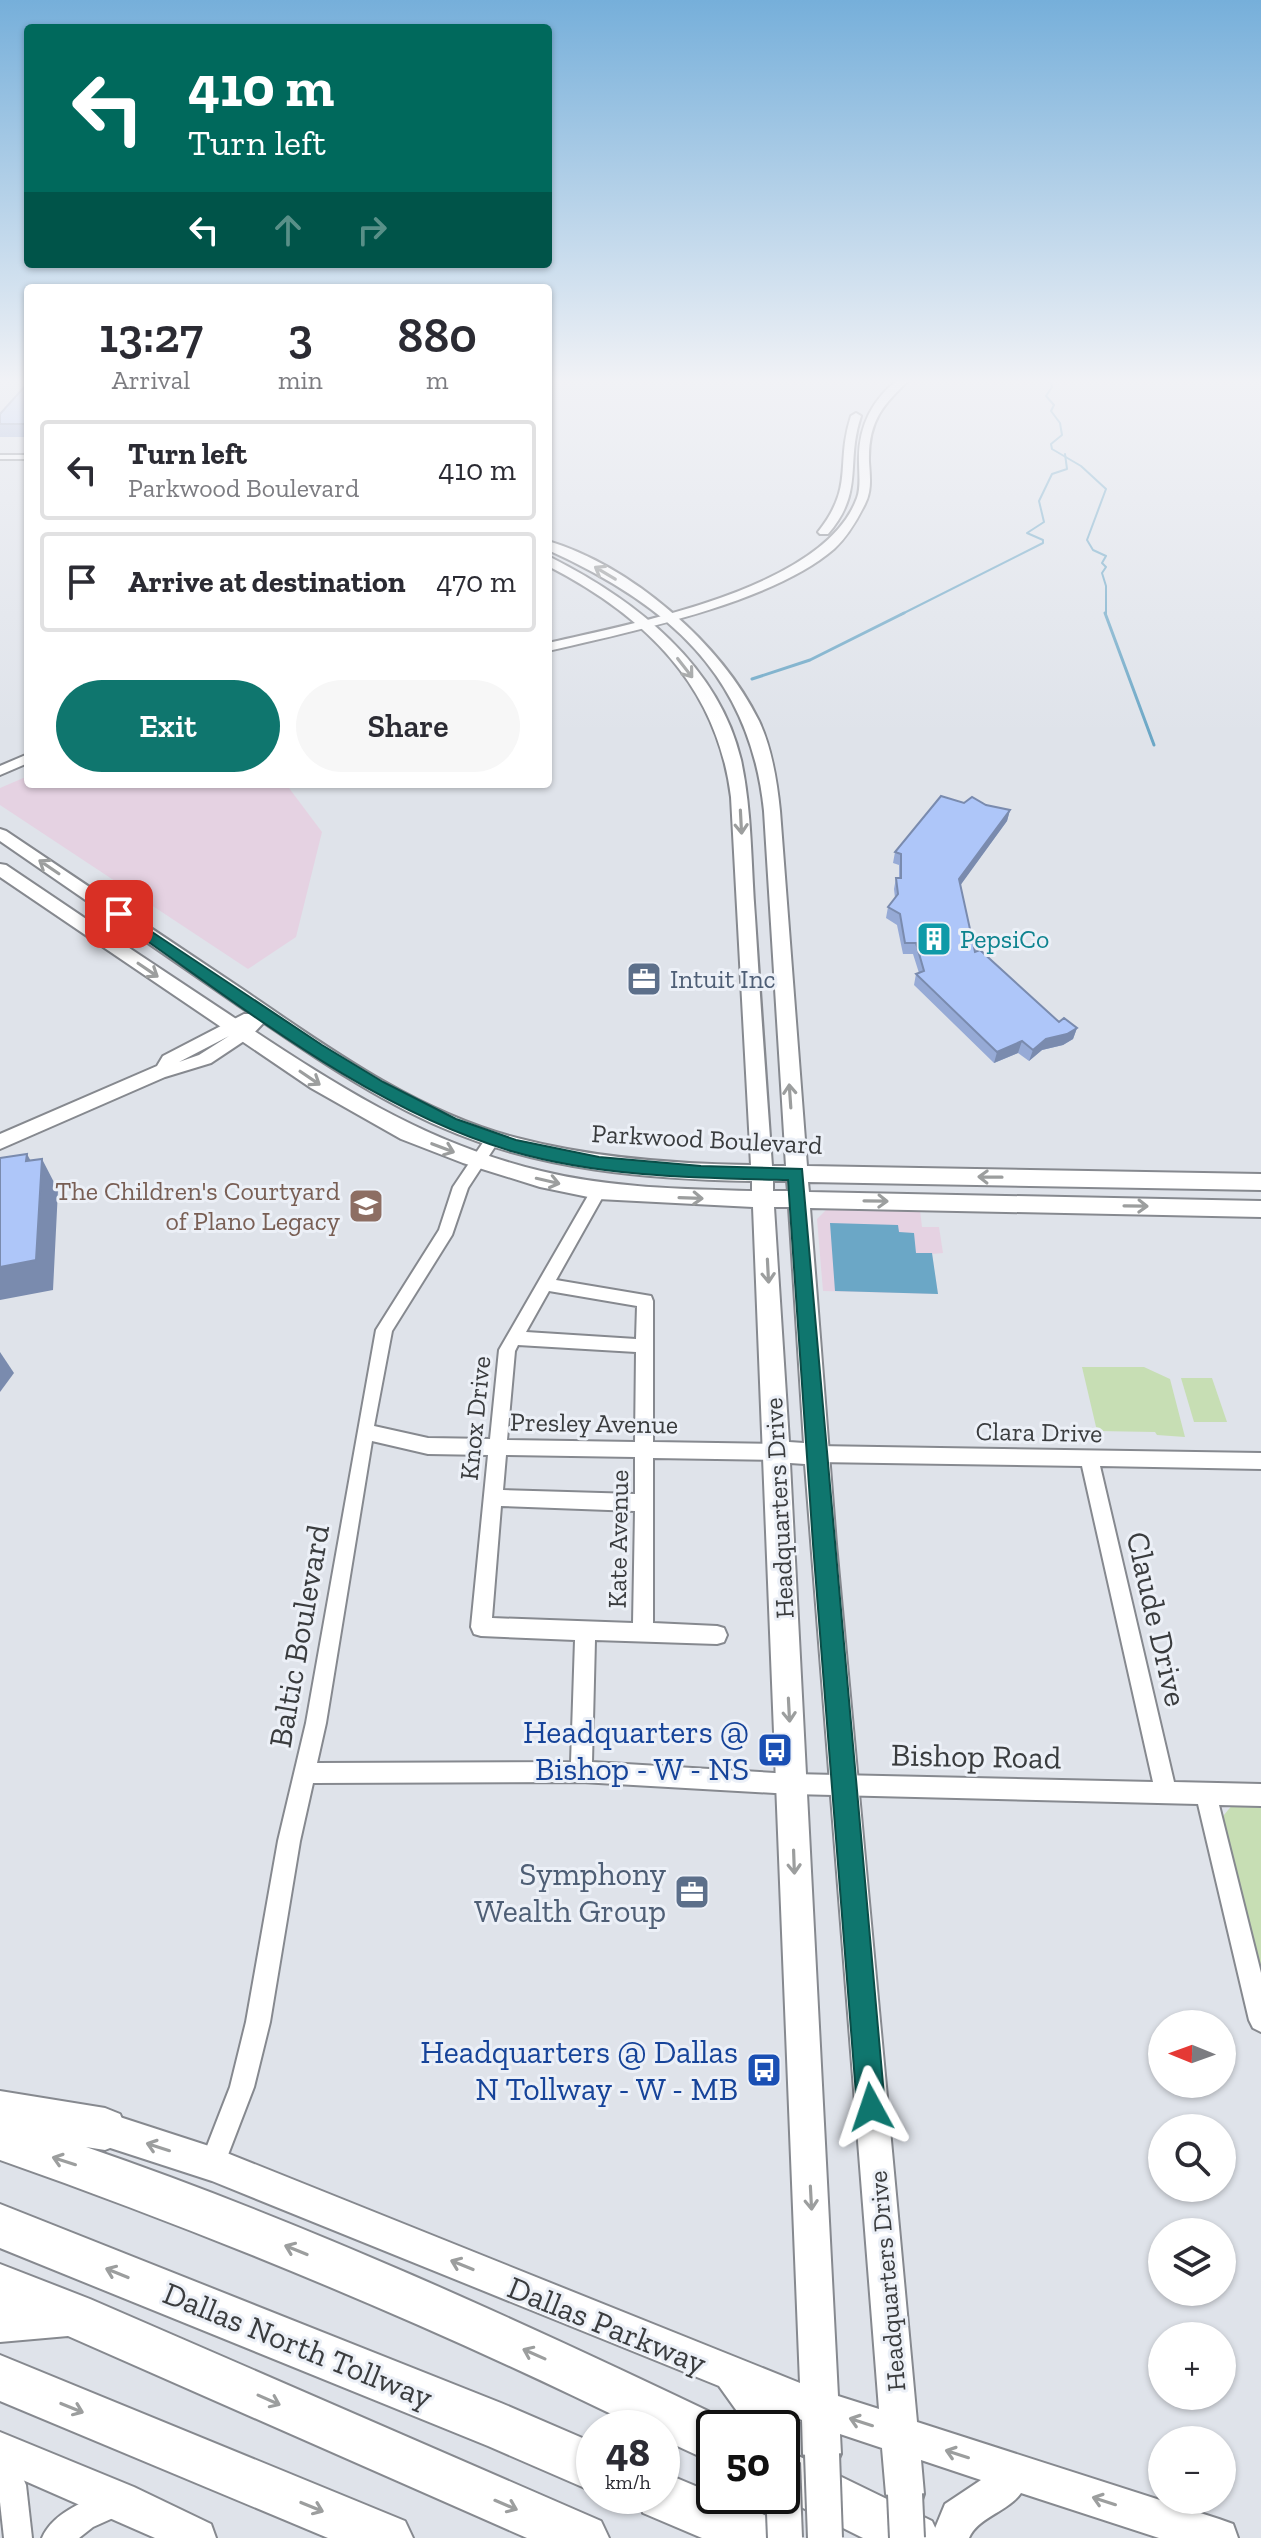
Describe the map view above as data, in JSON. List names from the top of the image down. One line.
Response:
{"streets":{"highway":["Dallas North Tollway"],"main road":["Parkwood Boulevard","Headquarters Drive","Dallas Parkway"],"street":["Knox Drive","Presley Avenue","Clara Drive","Kate Avenue","Claude Drive","Baltic Boulevard","Bishop Road"]},"crossings":[["Parkwood Boulevard","Headquarters Drive"],["Parkwood Boulevard","Baltic Boulevard"],["Knox Drive","Presley Avenue"],["Knox Drive","Kate Avenue"],["Presley Avenue","Headquarters Drive"],["Presley Avenue","Kate Avenue"],["Presley Avenue","Baltic Boulevard"],["Clara Drive","Headquarters Drive"],["Clara Drive","Claude Drive"],["Headquarters Drive","Bishop Road"],["Headquarters Drive","Dallas Parkway"],["Claude Drive","Bishop Road"],["Baltic Boulevard","Bishop Road"],["Baltic Boulevard","Dallas Parkway"]],"one_way":["Dallas Parkway"],"places":{"building":["PepsiCo"],"office":["Intuit Inc","Symphony Wealth Group"],"school or university":["The Children's Courtyard of Plano Legacy"],"bus stop":["Headquarters @ Bishop - W - NS","Headquarters @ Dallas N Tollway - W - MB"]},"north":"left","page":{"turn":["410 m","Turn left"],"eta":["13:27","Arrival","3","min","880","m"],"list":[{"name":"Turn left","note":"Parkwood Boulevard","value":"410 m"},{"name":"Arrive at destination","value":"470 m"}],"buttons":["Exit","Share"],"map_buttons":["+","−"],"speed":"48 km/h","limit":"50"}}
